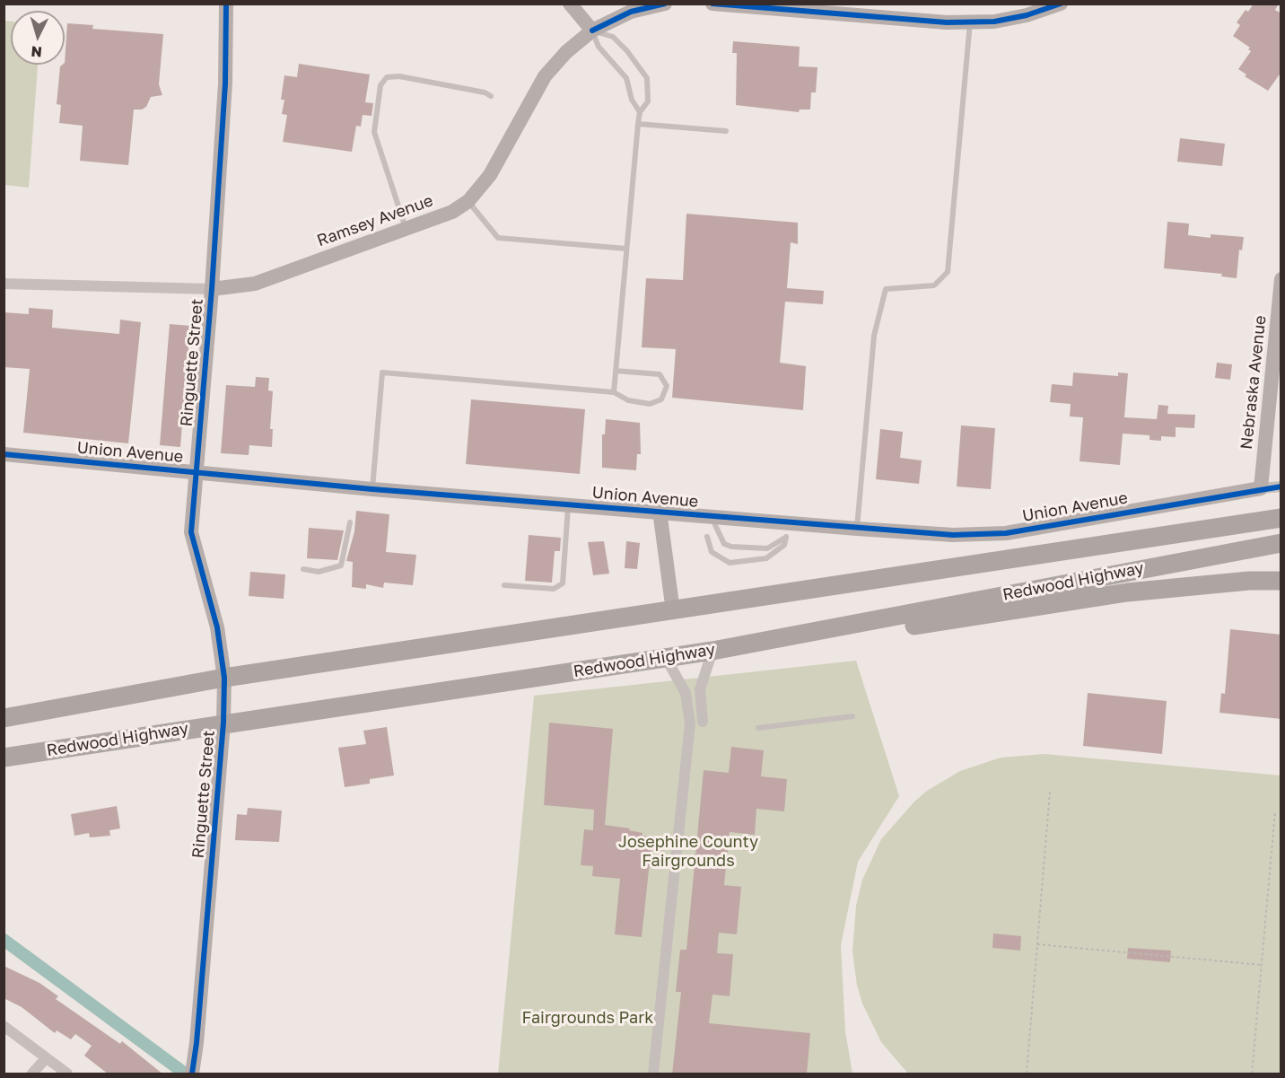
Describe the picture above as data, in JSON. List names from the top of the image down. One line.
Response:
{"streets":{"highway":["Redwood Highway"],"street":["Ramsey Avenue","Ringuette Street","Nebraska Avenue","Union Avenue"]},"crossings":[["Ramsey Avenue","Ringuette Street"],["Ringuette Street","Union Avenue"],["Ringuette Street","Redwood Highway"],["Nebraska Avenue","Union Avenue"]],"parks":["Josephine County Fairgrounds","Fairgrounds Park"],"north":"bottom"}
